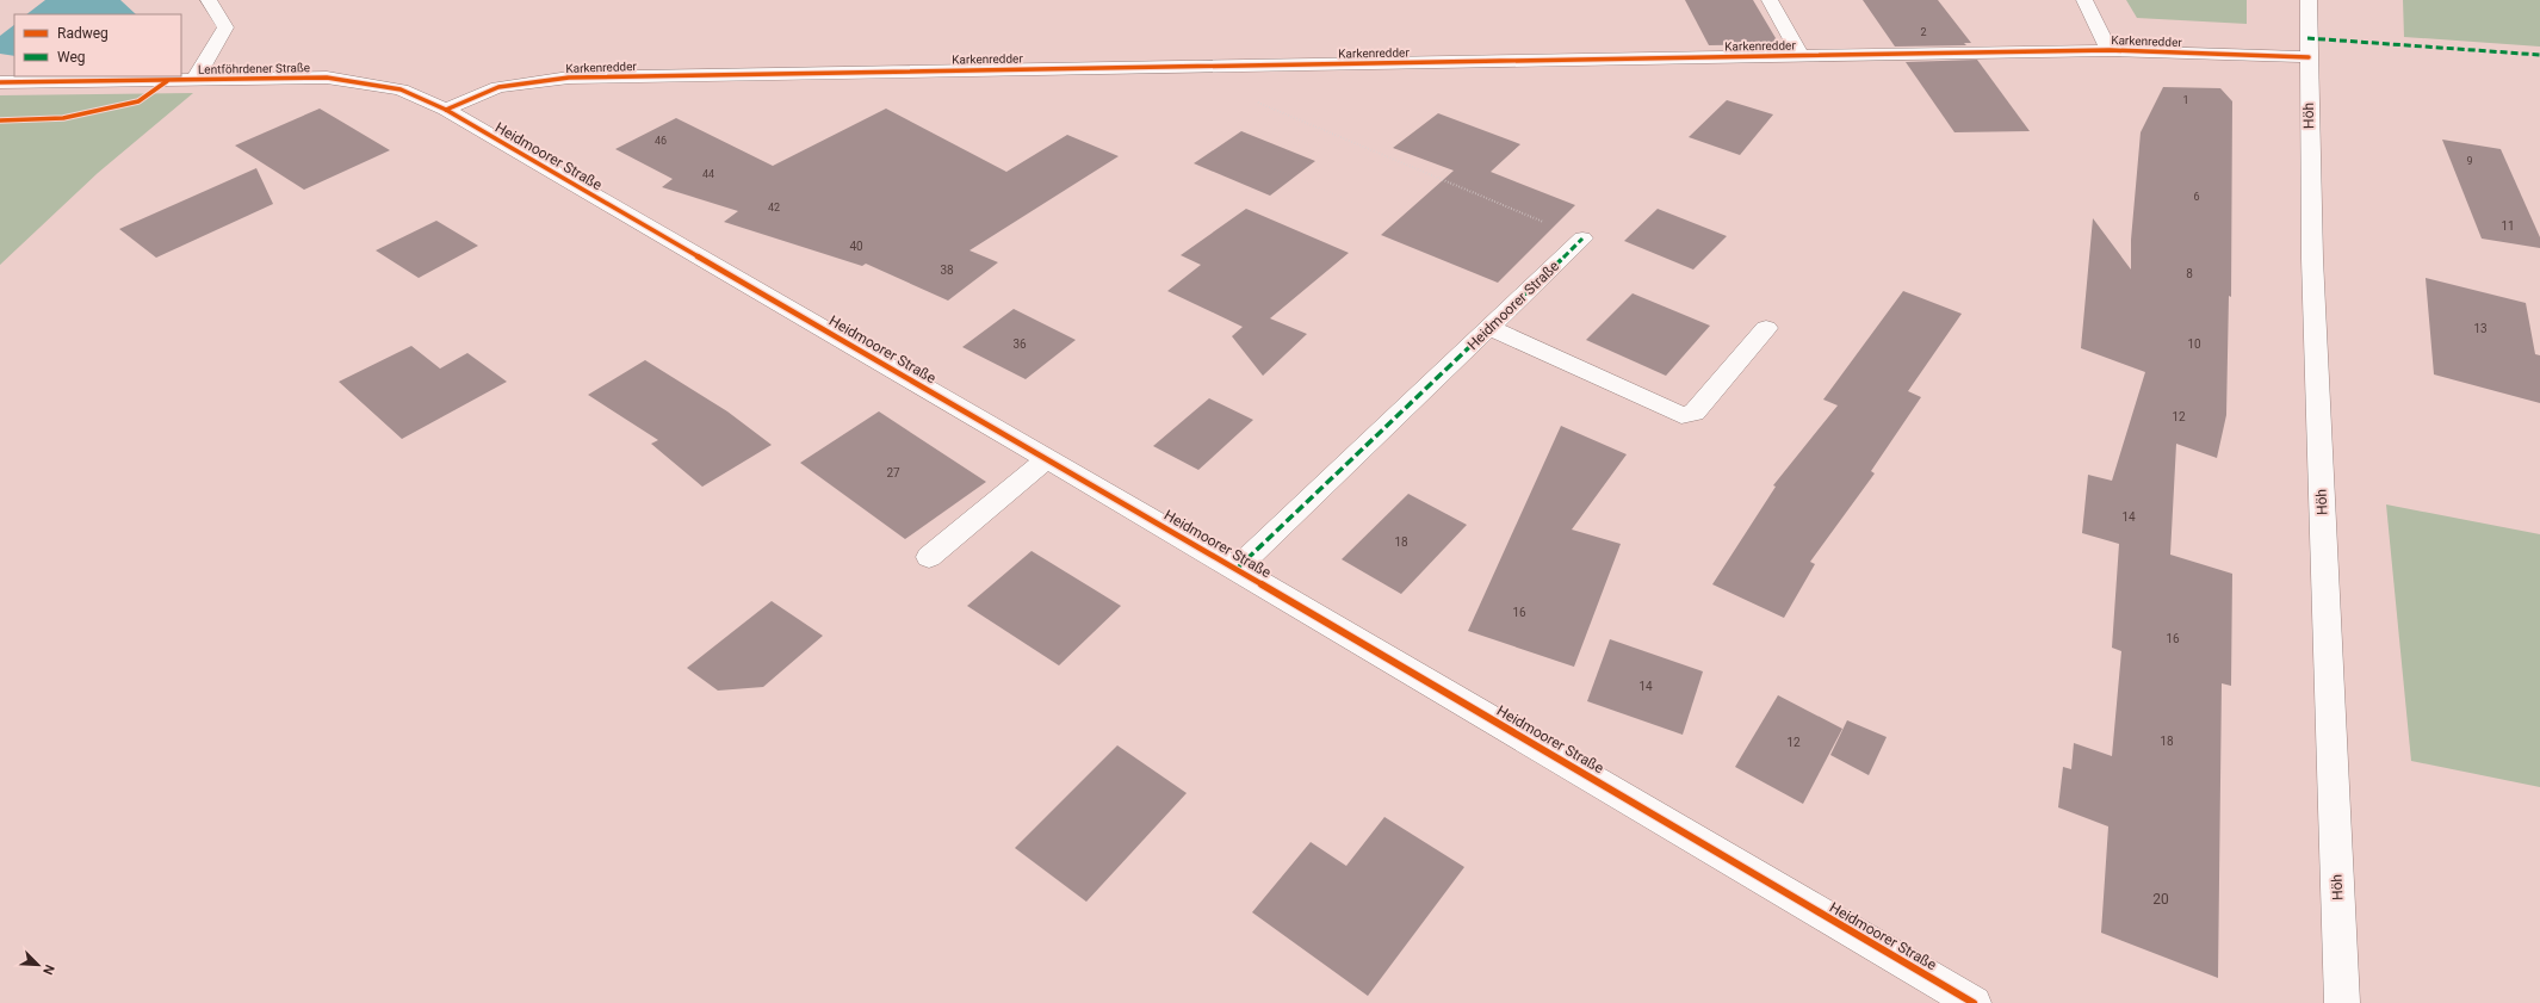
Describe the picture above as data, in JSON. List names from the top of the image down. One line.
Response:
{"streets":{"street":["Karkenredder","Lentföhrdener Straße","Höh","Heidmoorer Straße"]},"crossings":[["Karkenredder","Lentföhrdener Straße"],["Karkenredder","Höh"],["Karkenredder","Heidmoorer Straße"],["Lentföhrdener Straße","Heidmoorer Straße"]],"house_numbers":["2","1","46","9","44","6","42","11","40","38","8","13","36","10","12","27","14","18","16","16","14","18","12","20"],"legend":["Radweg","Weg"],"north":"bottom right"}
